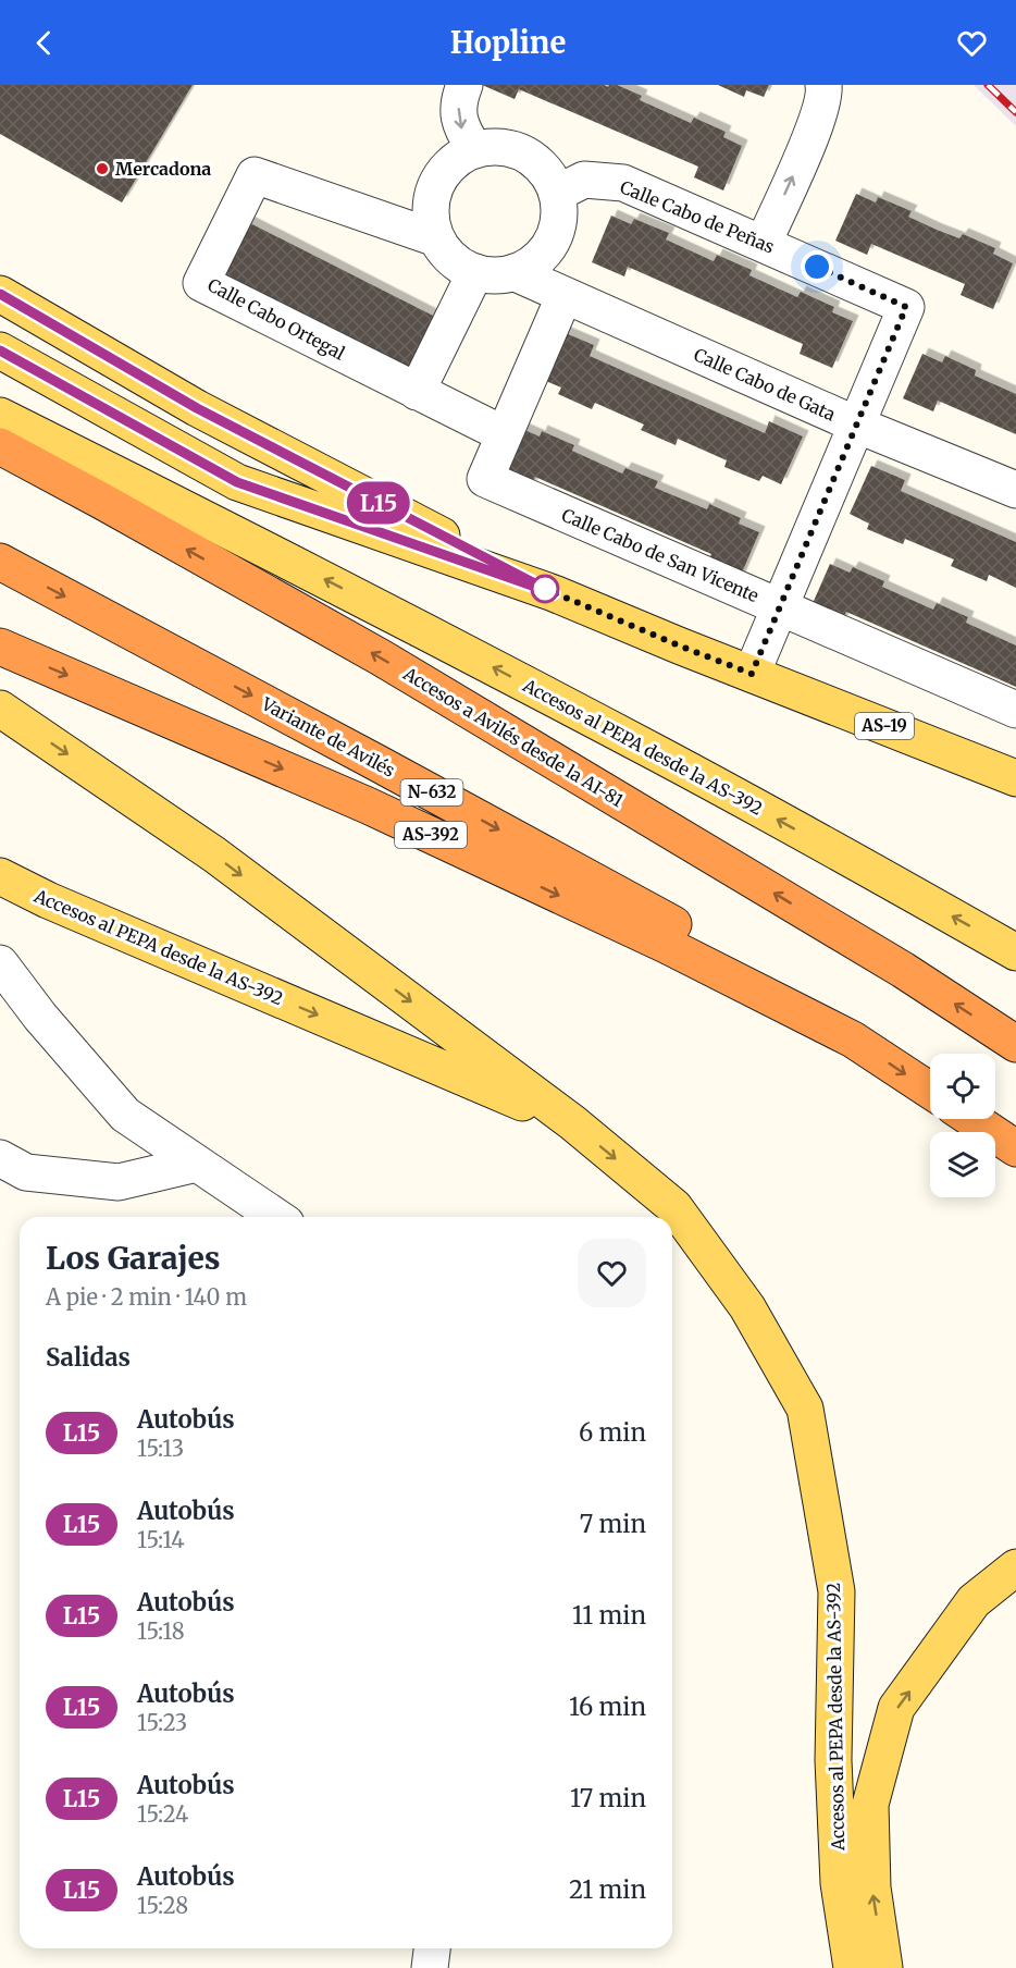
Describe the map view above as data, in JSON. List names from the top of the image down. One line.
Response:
{"streets":{"highway":["Variante de Avilés","Accesos a Avilés desde la AI-81","N-632","AS-392"],"main road":["AS-19","Accesos al PEPA desde la AS-392"],"street":["Calle Cabo de Peñas","Calle Cabo Ortegal","Calle Cabo de Gata","Calle Cabo de San Vicente"]},"crossings":[["Calle Cabo de Peñas","Calle Cabo Ortegal"],["Calle Cabo de Peñas","Calle Cabo de Gata"],["Calle Cabo Ortegal","Calle Cabo de Gata"],["Calle Cabo Ortegal","Calle Cabo de San Vicente"],["Variante de Avilés","AS-392"]],"places":["Mercadona"],"lines":["bus line L15"],"page":{"header":"Hopline","on_map":"L15","heading":[["Los Garajes","A pie · 2 min · 140 m"],"Salidas"],"list":[{"mark":"L15","name":"Autobús","note":"15:13","value":"6 min"},{"mark":"L15","name":"Autobús","note":"15:14","value":"7 min"},{"mark":"L15","name":"Autobús","note":"15:18","value":"11 min"},{"mark":"L15","name":"Autobús","note":"15:23","value":"16 min"},{"mark":"L15","name":"Autobús","note":"15:24","value":"17 min"},{"mark":"L15","name":"Autobús","note":"15:28","value":"21 min"}]}}
